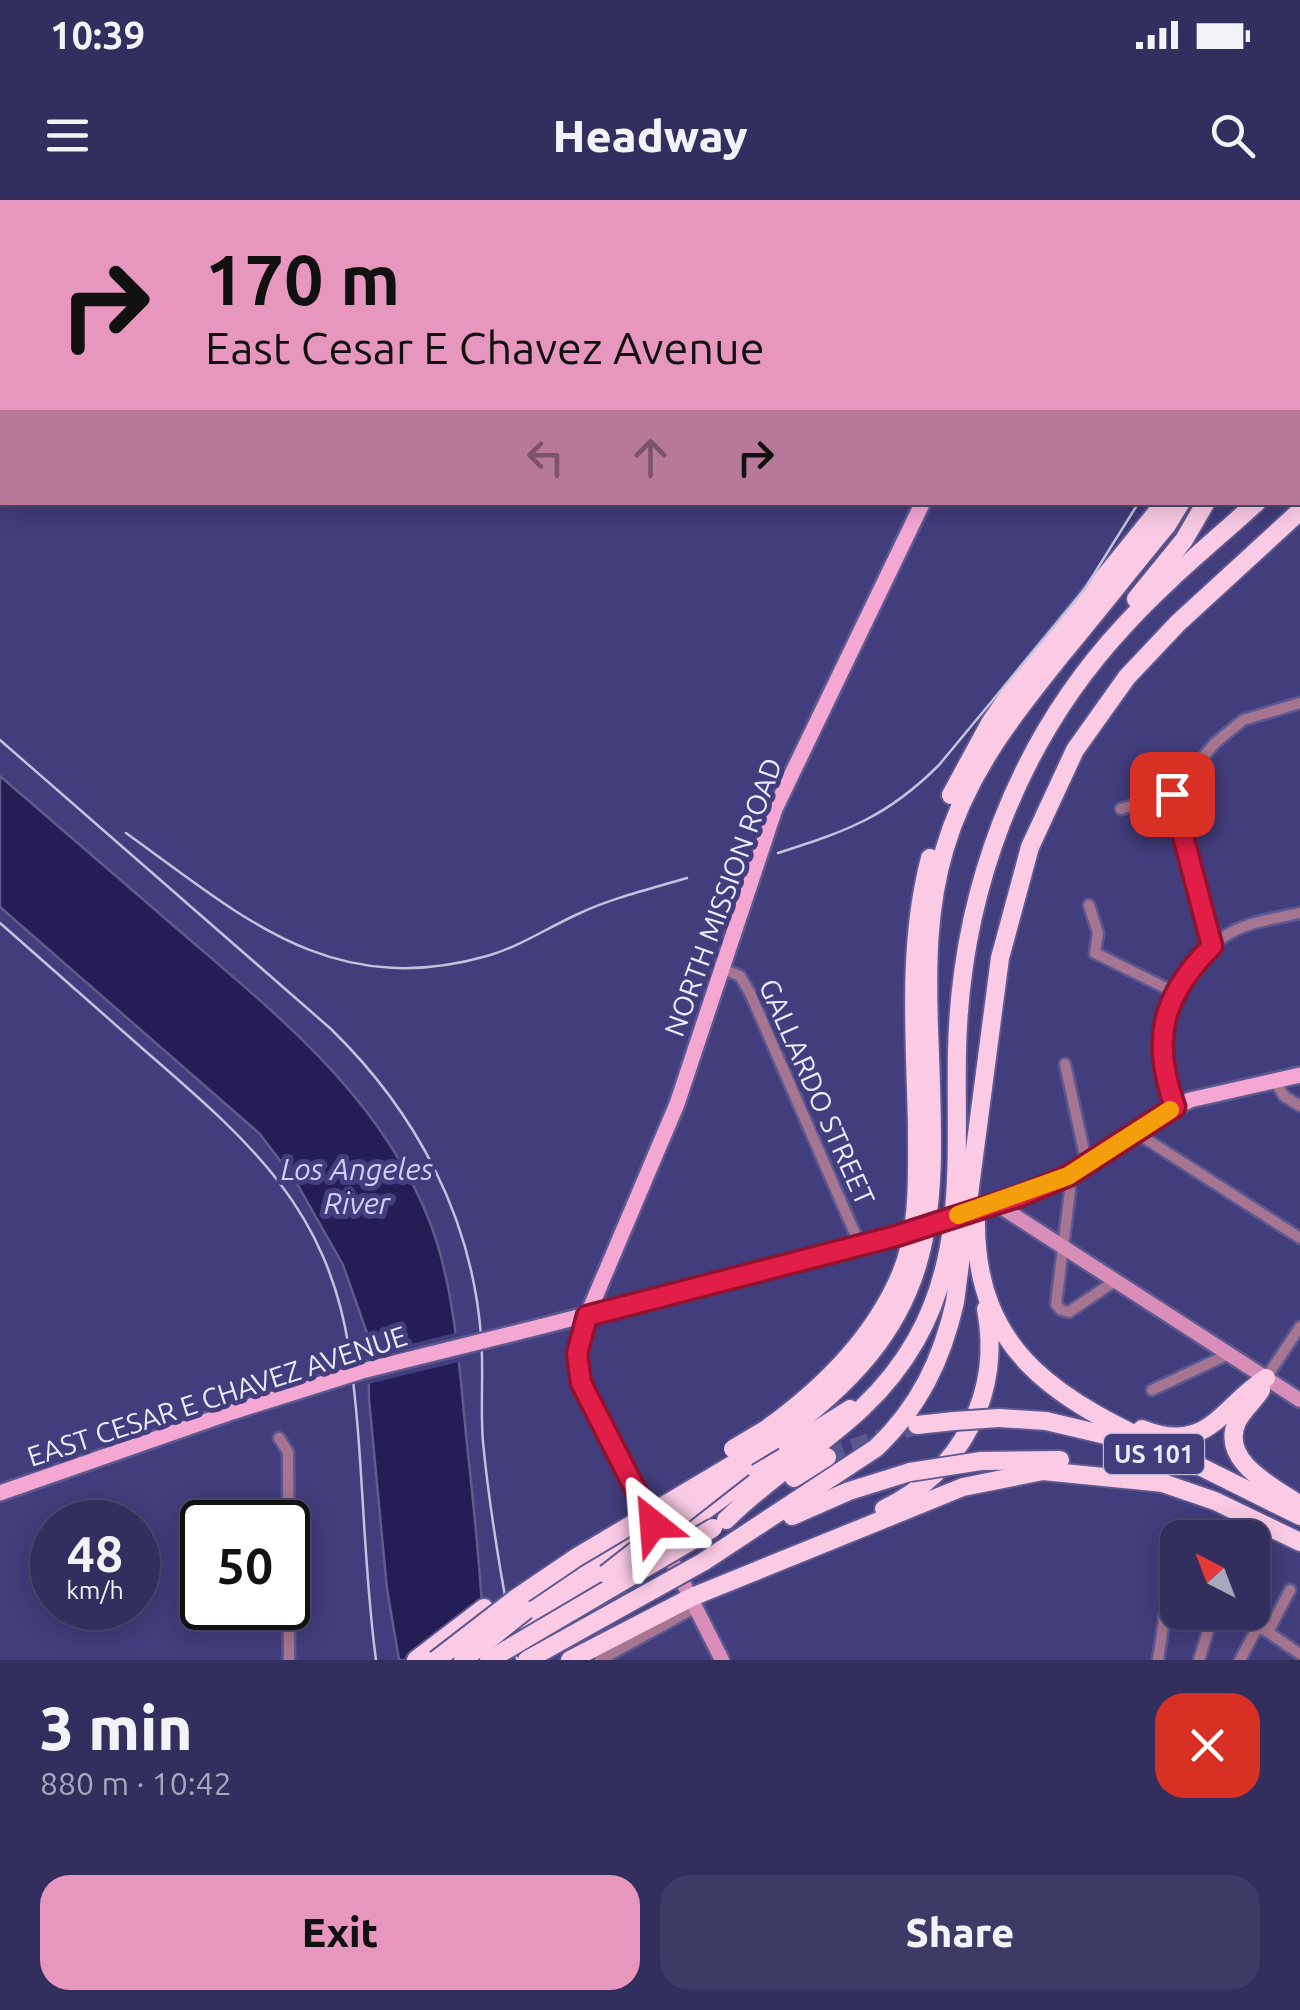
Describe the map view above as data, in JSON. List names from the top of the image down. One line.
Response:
{"streets":{"highway":["US 101"],"main road":["NORTH MISSION ROAD","EAST CESAR E CHAVEZ AVENUE"],"street":["GALLARDO STREET"]},"crossings":[["NORTH MISSION ROAD","GALLARDO STREET"],["NORTH MISSION ROAD","EAST CESAR E CHAVEZ AVENUE"],["GALLARDO STREET","EAST CESAR E CHAVEZ AVENUE"]],"water":["Los Angeles River"],"north":"top left","page":{"status":"10:39","header":"Headway","turn":["170 m","East Cesar E Chavez Avenue"],"speed":"48 km/h","limit":"50","heading":["3 min","880 m · 10:42"],"buttons":["Exit","Share"]}}
